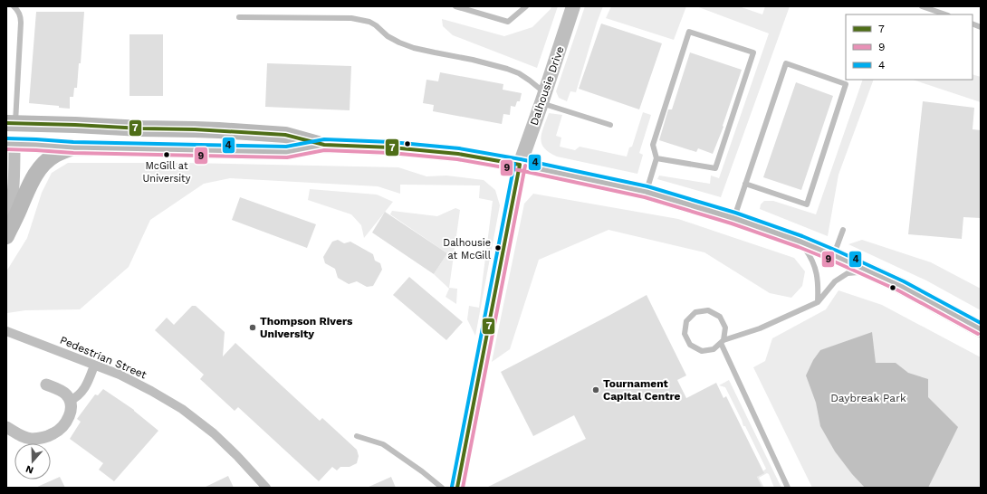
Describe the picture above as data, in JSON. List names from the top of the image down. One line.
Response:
{"streets":{"street":["Dalhousie Drive","Pedestrian Street"]},"parks":["Daybreak Park"],"places":["McGill at University","Dalhousie at McGill","Thompson Rivers University","Tournament Capital Centre"],"lines":["transit line 7","transit line 4","transit line 9"],"legend":["7","9","4"],"north":"bottom"}
